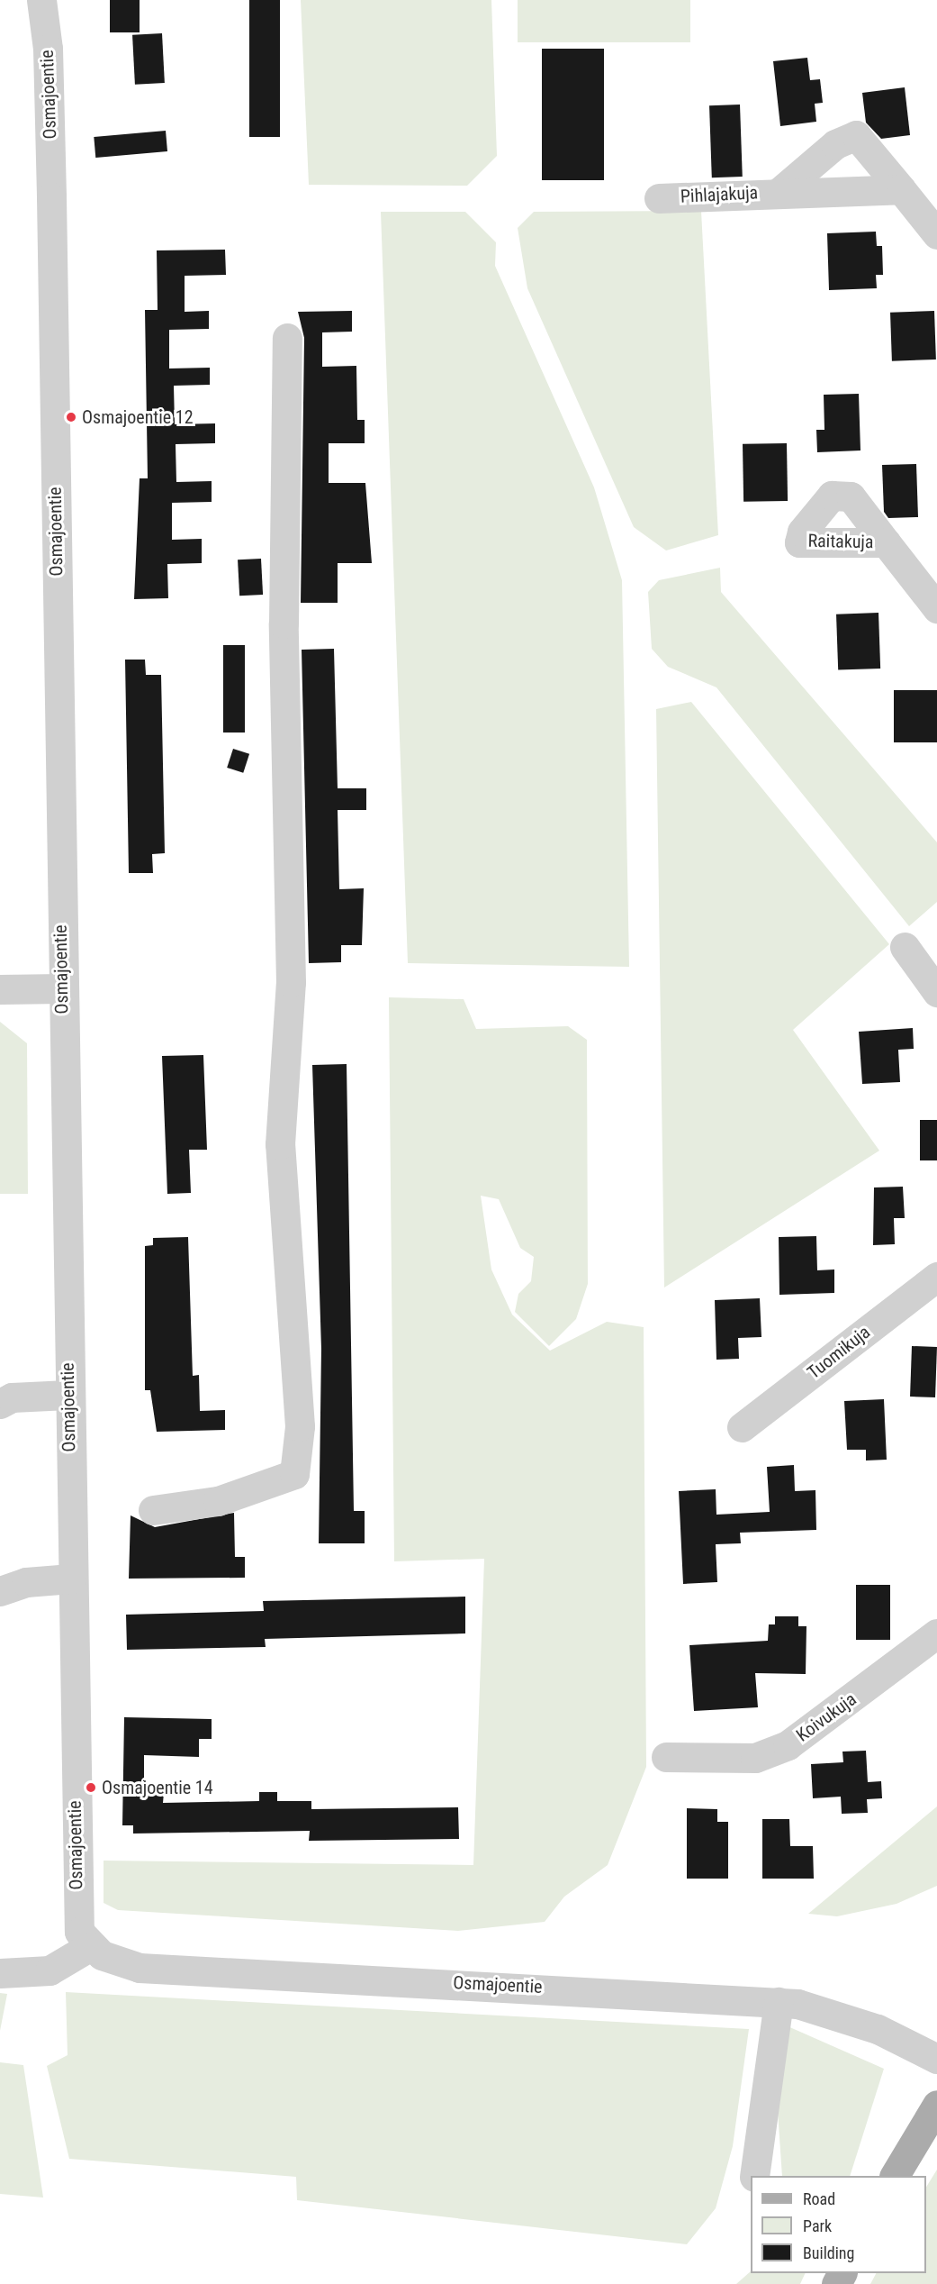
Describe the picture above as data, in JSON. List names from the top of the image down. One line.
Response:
{"streets":{"street":["Osmajoentie","Pihlajakuja","Raitakuja","Tuomikuja","Koivukuja"]},"places":["Osmajoentie 12","Osmajoentie 14"],"legend":["Road","Park","Building"]}
